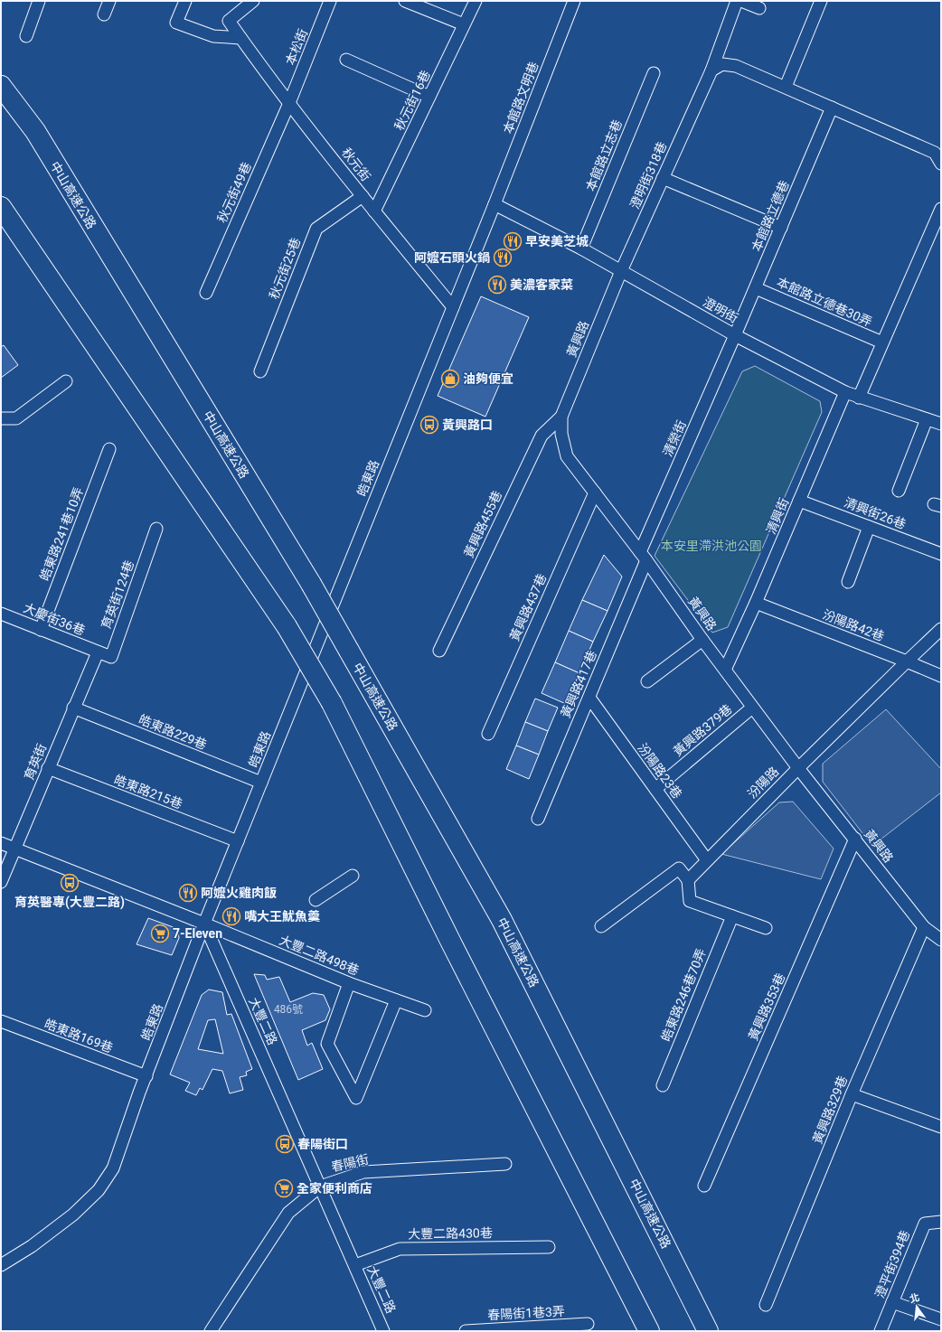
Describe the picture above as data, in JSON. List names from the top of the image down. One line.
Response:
{"streets":{"highway":["中山高速公路"],"street":["本松街","本館路文明巷","秋元街16巷","本館路立志巷","秋元街","澄明街318巷","秋元街49巷","本館路立德巷","秋元街25巷","本館路立德巷30弄","澄明街","黃興路","清榮街","皓東路","清興街26巷","清興街","黃興路455巷","皓東路241巷10弄","育英街124巷","黃興路437巷","大慶街36巷","汾陽路42巷","黃興路417巷","黃興路379巷","皓東路229巷","育英街","汾陽路23巷","汾陽路","皓東路215巷","大豐二路498巷","皓東路246巷70弄","黃興路353巷","大豐二路","皓東路169巷","黃興路329巷","春陽街","大豐二路430巷","澄平街394巷","春陽街1巷3弄"]},"crossings":[["本松街","秋元街"],["本松街","秋元街49巷"],["本館路文明巷","澄明街"],["本館路文明巷","皓東路"],["秋元街16巷","秋元街"],["本館路立志巷","澄明街"],["秋元街","秋元街49巷"],["秋元街","秋元街25巷"],["秋元街","皓東路"],["澄明街318巷","澄明街"],["澄明街318巷","黃興路"],["本館路立德巷","本館路立德巷30弄"],["本館路立德巷","澄明街"],["本館路立德巷","清榮街"],["澄明街","黃興路"],["澄明街","清榮街"],["澄明街","皓東路"],["澄明街","清興街"],["黃興路","清榮街"],["黃興路","清興街"],["黃興路","黃興路455巷"],["黃興路","黃興路437巷"],["黃興路","黃興路417巷"],["黃興路","黃興路379巷"],["黃興路","汾陽路"],["黃興路","黃興路353巷"],["黃興路","黃興路329巷"],["清榮街","黃興路417巷"],["皓東路","皓東路229巷"],["皓東路","皓東路215巷"],["皓東路","大豐二路498巷"],["皓東路","大豐二路"],["皓東路","皓東路169巷"],["清興街26巷","清興街"],["清興街","汾陽路42巷"],["皓東路241巷10弄","大慶街36巷"],["育英街124巷","大慶街36巷"],["育英街124巷","育英街"],["大慶街36巷","育英街"],["汾陽路42巷","汾陽路"],["黃興路417巷","汾陽路23巷"],["黃興路379巷","汾陽路23巷"],["皓東路229巷","育英街"],["育英街","皓東路215巷"],["汾陽路23巷","汾陽路"],["大豐二路498巷","大豐二路"],["大豐二路","春陽街"],["大豐二路","大豐二路430巷"]],"parks":["本安里滯洪池公園"],"places":{"restaurant":["早安美芝城","阿嬤石頭火鍋","美濃客家菜","阿嬤火雞肉飯","嘴大王魷魚羹"],"shop":["油夠便宜"],"bus stop":["黃興路口","育英醫專(大豐二路)","春陽街口"],"supermarket":["7-Eleven","全家便利商店"]},"house_numbers":["486號"],"north":"top"}
